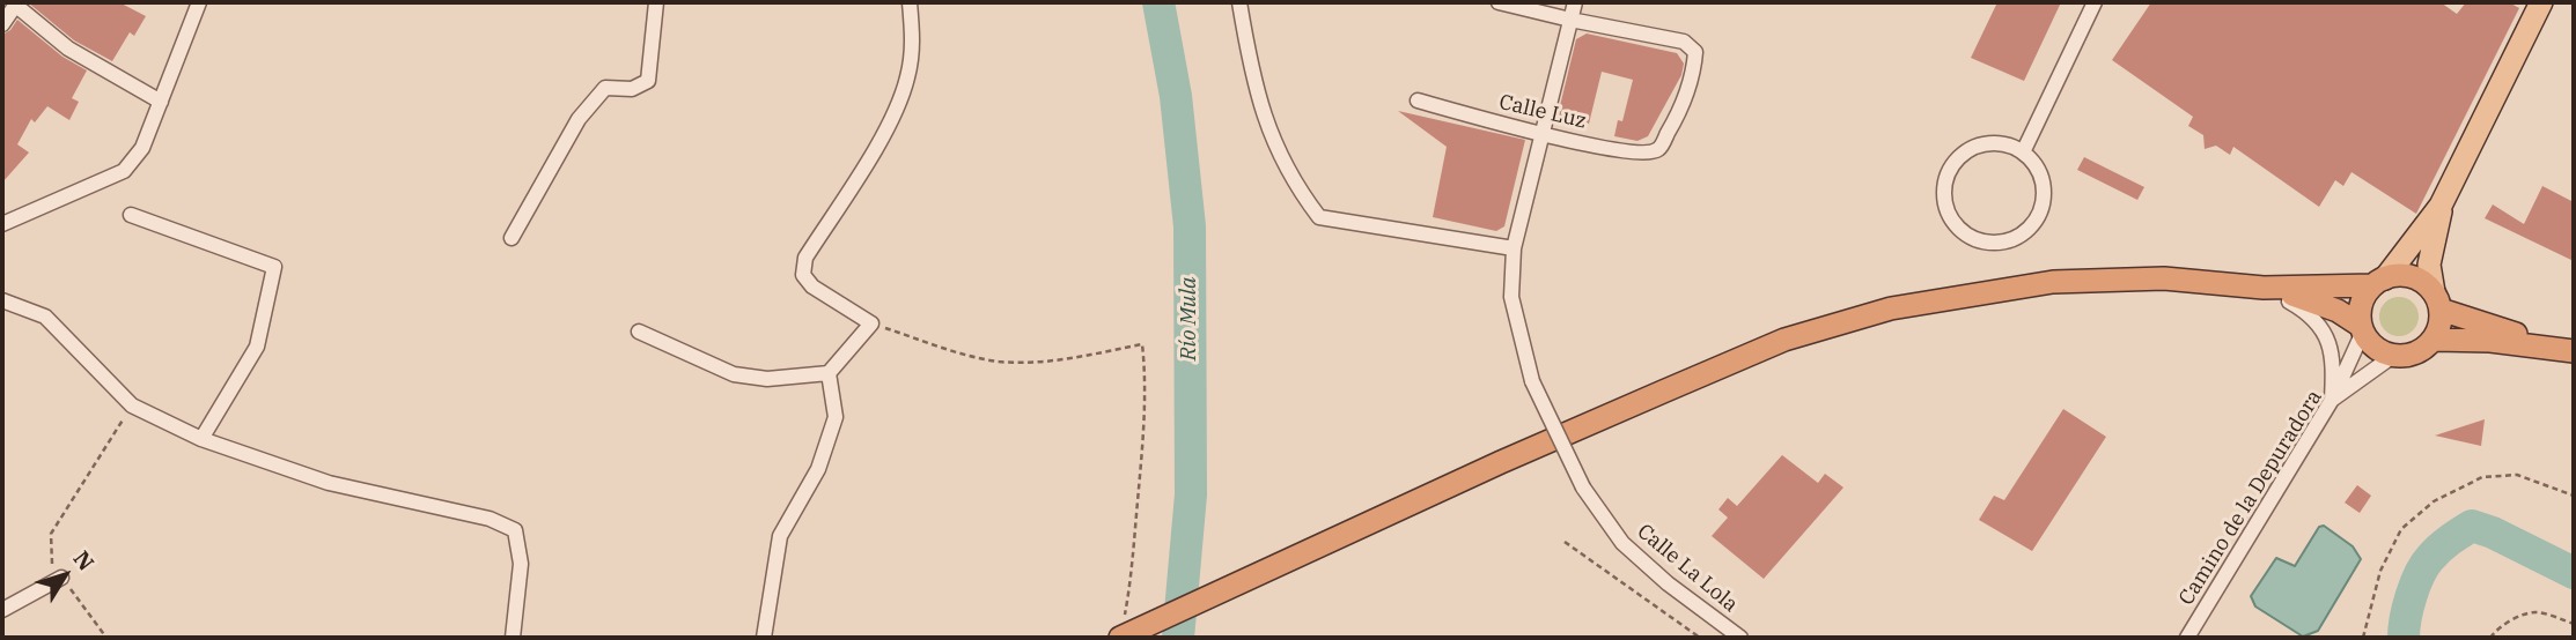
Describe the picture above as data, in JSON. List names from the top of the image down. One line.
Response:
{"streets":{"street":["Calle Luz","Camino de la Depuradora","Calle La Lola"]},"crossings":[["Calle Luz","Calle La Lola"]],"water":["Río Mula"],"north":"top right"}
